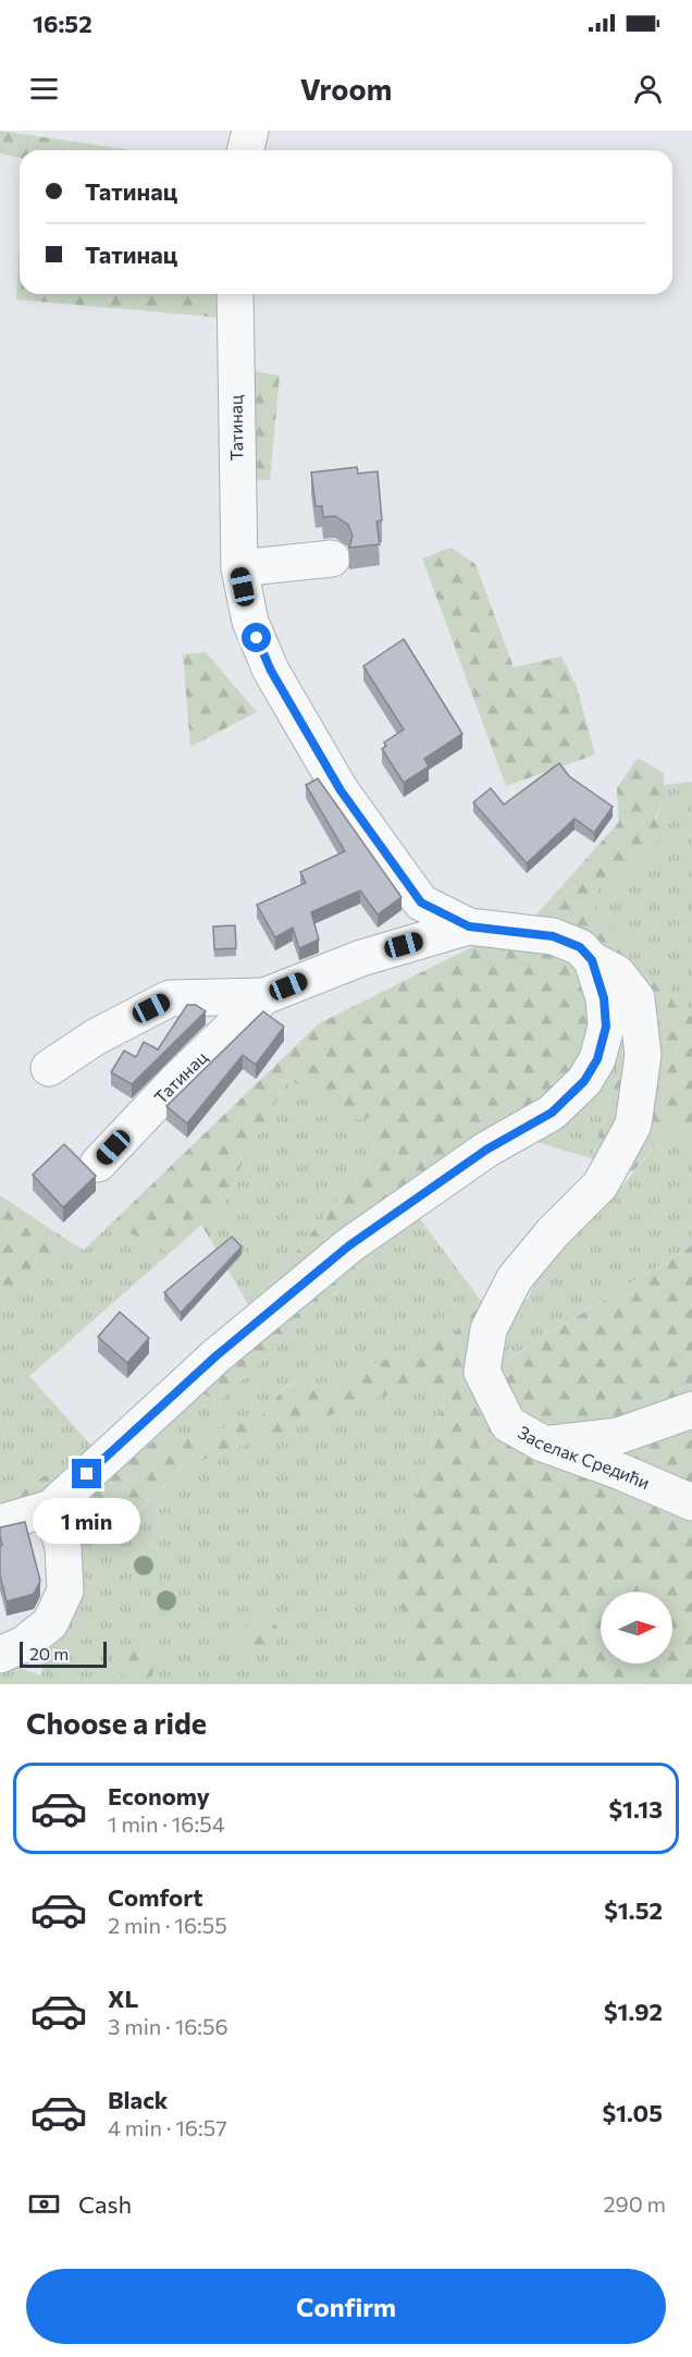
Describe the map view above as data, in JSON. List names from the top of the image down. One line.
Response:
{"streets":{"street":["Татинац","Заселак Средићи"]},"crossings":[["Татинац","Заселак Средићи"]],"scale_bar":"20 m","north":"right","page":{"status":"16:52","header":"Vroom","banner":["Татинац","Татинац"],"bubble":"1 min","scale":"20 m","heading":"Choose a ride","list":[{"name":"Economy","note":"1 min · 16:54","value":"$1.13"},{"name":"Comfort","note":"2 min · 16:55","value":"$1.52"},{"name":"XL","note":"3 min · 16:56","value":"$1.92"},{"name":"Black","note":"4 min · 16:57","value":"$1.05"}],"pay":["Cash","290 m"],"buttons":"Confirm"}}
